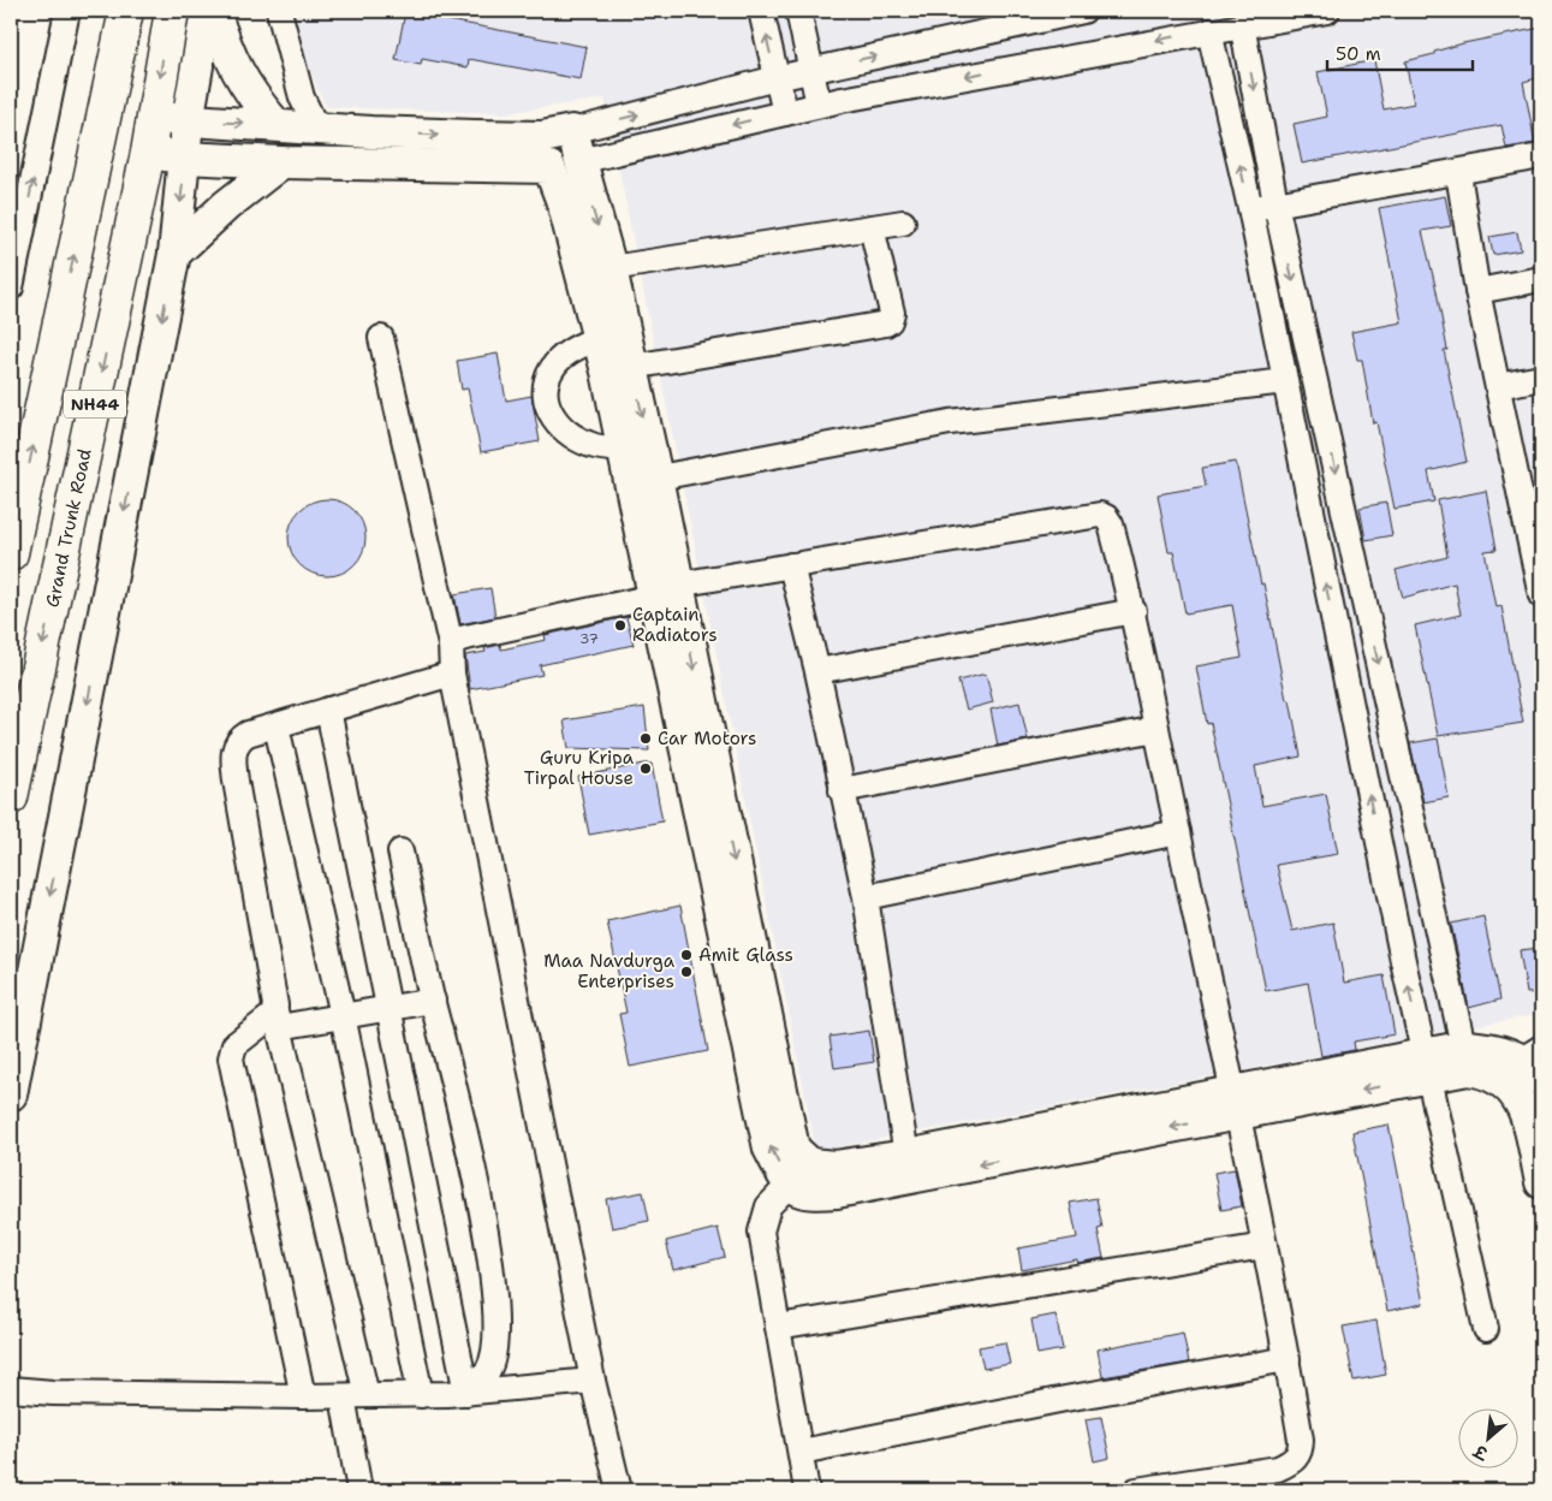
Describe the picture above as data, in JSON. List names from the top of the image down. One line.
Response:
{"streets":{"highway":["NH44","Grand Trunk Road"]},"places":["Captain Radiators","Car Motors","Guru Kripa Tirpal House","Amit Glass","Maa Navdurga Enterprises"],"house_numbers":["37"],"scale_bar":"50 m","north":"bottom left"}
